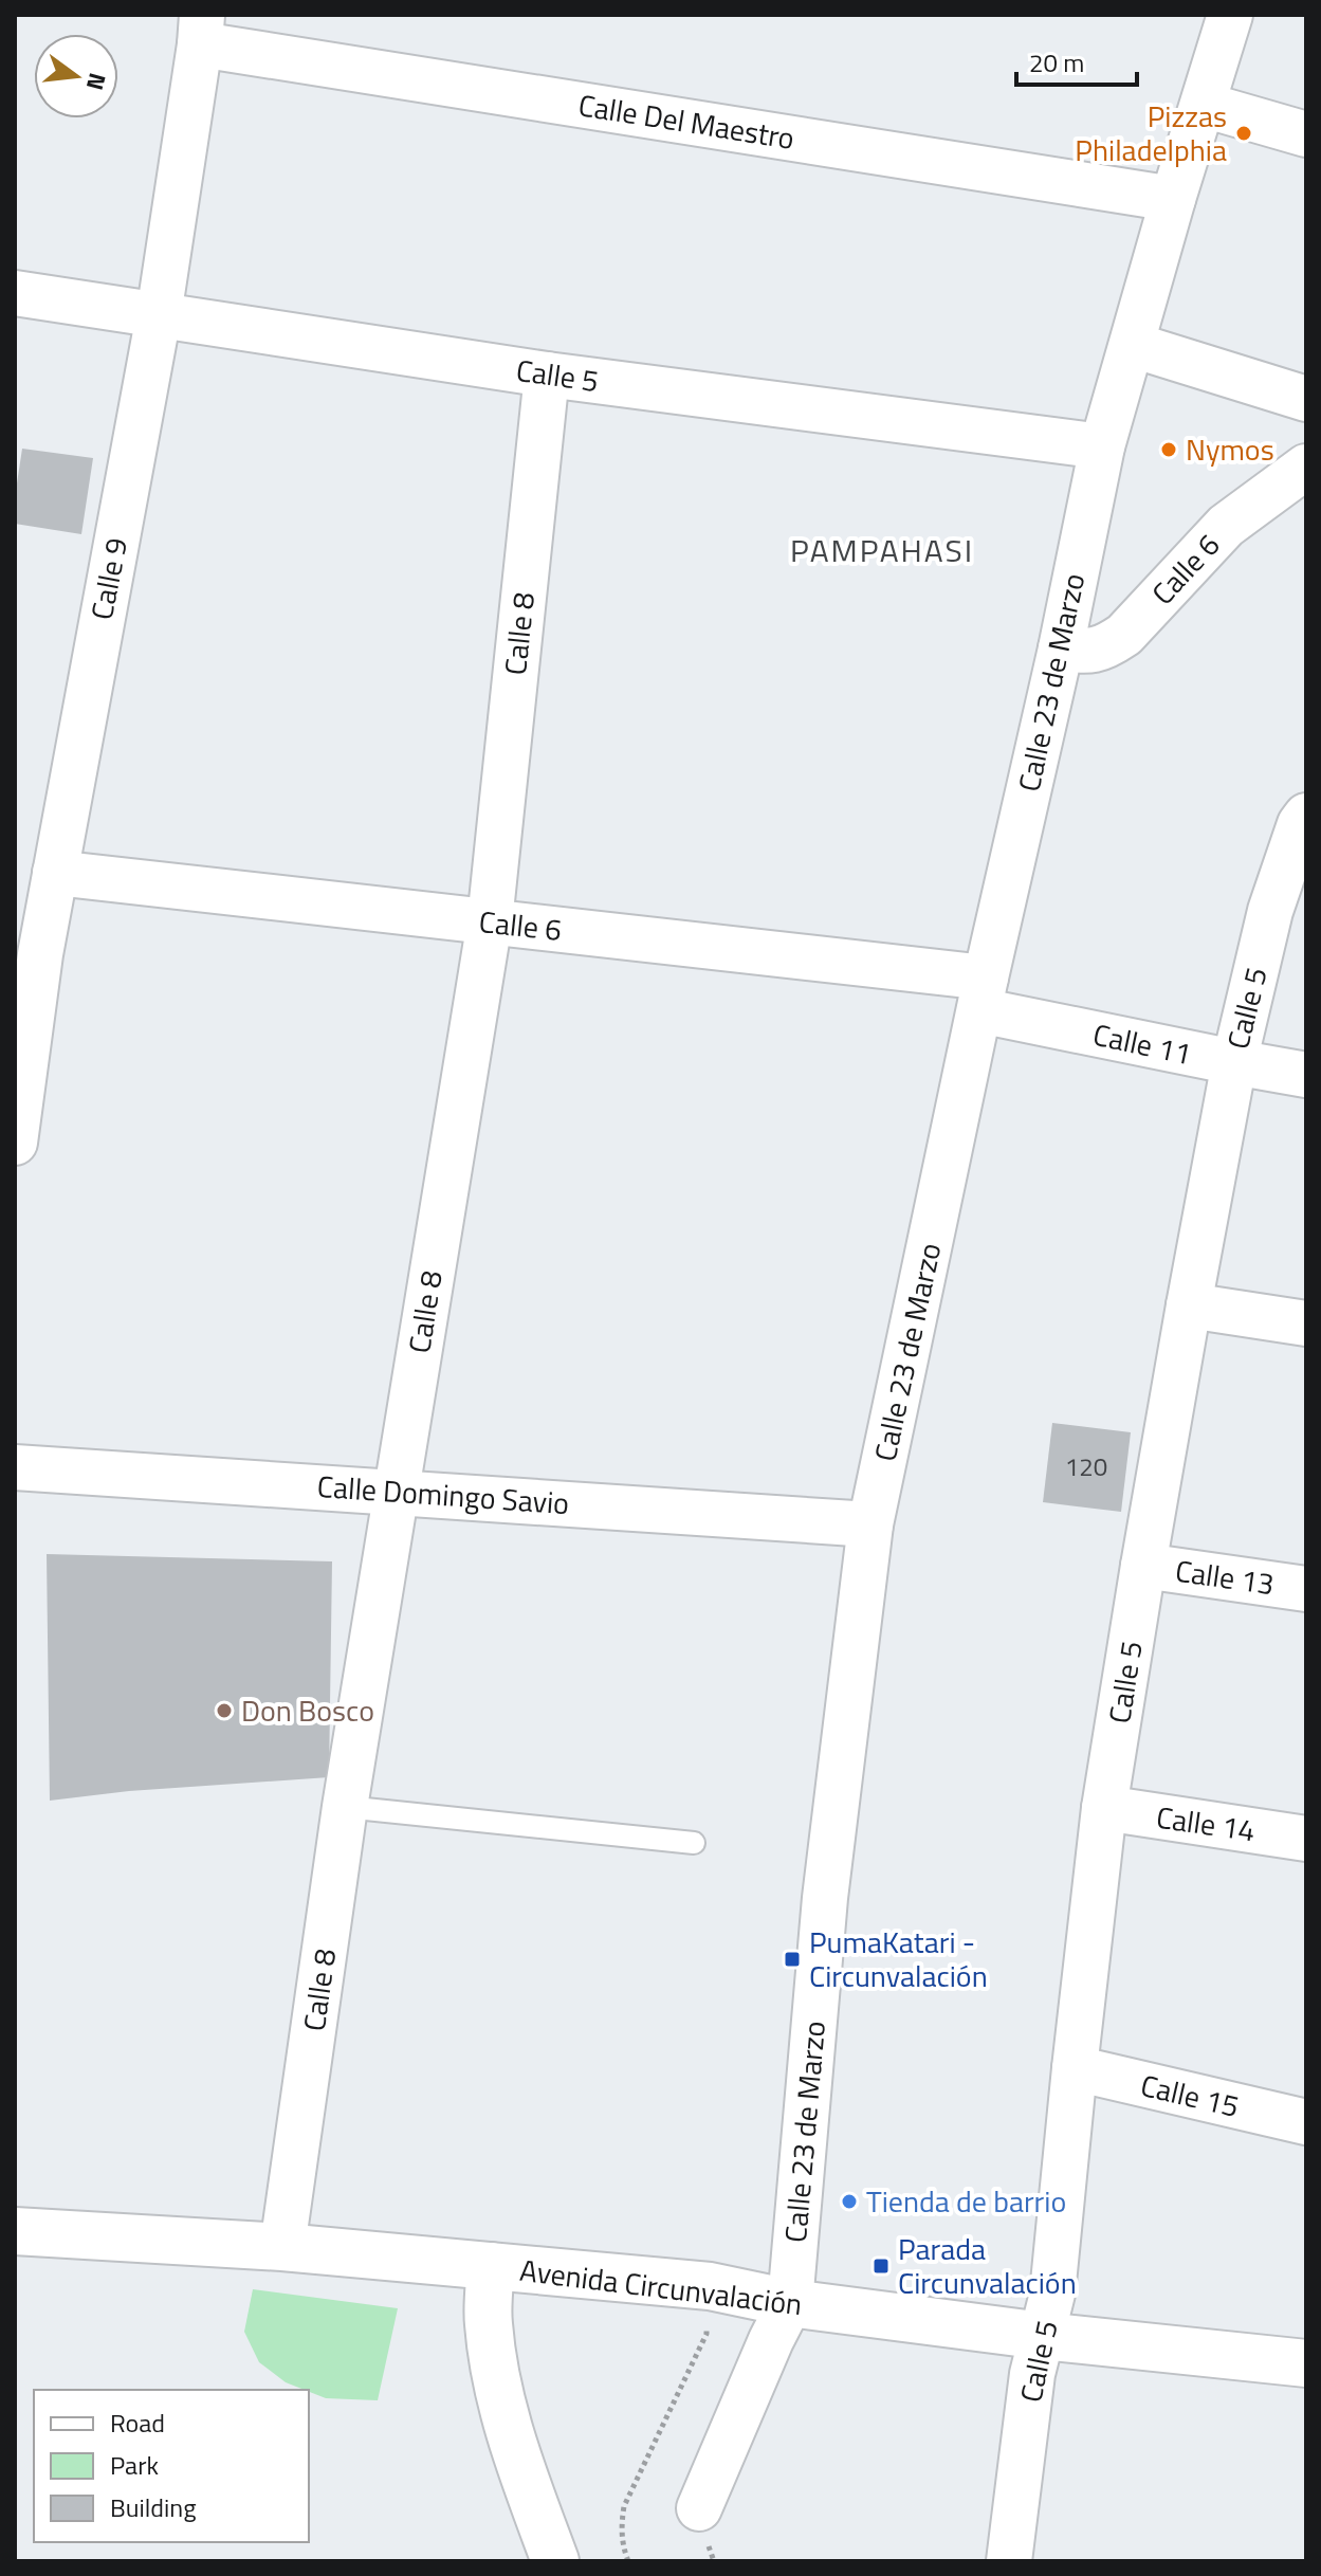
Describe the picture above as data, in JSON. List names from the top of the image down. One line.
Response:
{"streets":{"street":["Calle Del Maestro","Calle 5","Calle 6","Calle 9","Calle 8","Calle 23 de Marzo","Calle 11","Calle Domingo Savio","Calle 13","Calle 14","Calle 15","Avenida Circunvalación"]},"crossings":[["Calle Del Maestro","Calle 9"],["Calle Del Maestro","Calle 23 de Marzo"],["Calle 5","Calle 9"],["Calle 5","Calle 8"],["Calle 5","Calle 23 de Marzo"],["Calle 5","Calle 11"],["Calle 5","Calle 13"],["Calle 5","Calle 14"],["Calle 5","Calle 15"],["Calle 5","Avenida Circunvalación"],["Calle 6","Calle 9"],["Calle 6","Calle 8"],["Calle 6","Calle 23 de Marzo"],["Calle 6","Calle 11"],["Calle 8","Calle Domingo Savio"],["Calle 8","Avenida Circunvalación"],["Calle 23 de Marzo","Calle 11"],["Calle 23 de Marzo","Calle Domingo Savio"],["Calle 23 de Marzo","Avenida Circunvalación"]],"districts":["PAMPAHASI"],"places":{"other":["Pizzas Philadelphia","Nymos","Don Bosco","Tienda de barrio"],"transit":["PumaKatari - Circunvalación","Parada Circunvalación"]},"house_numbers":["120"],"legend":["Road","Park","Building"],"scale_bar":"20 m","north":"right"}
